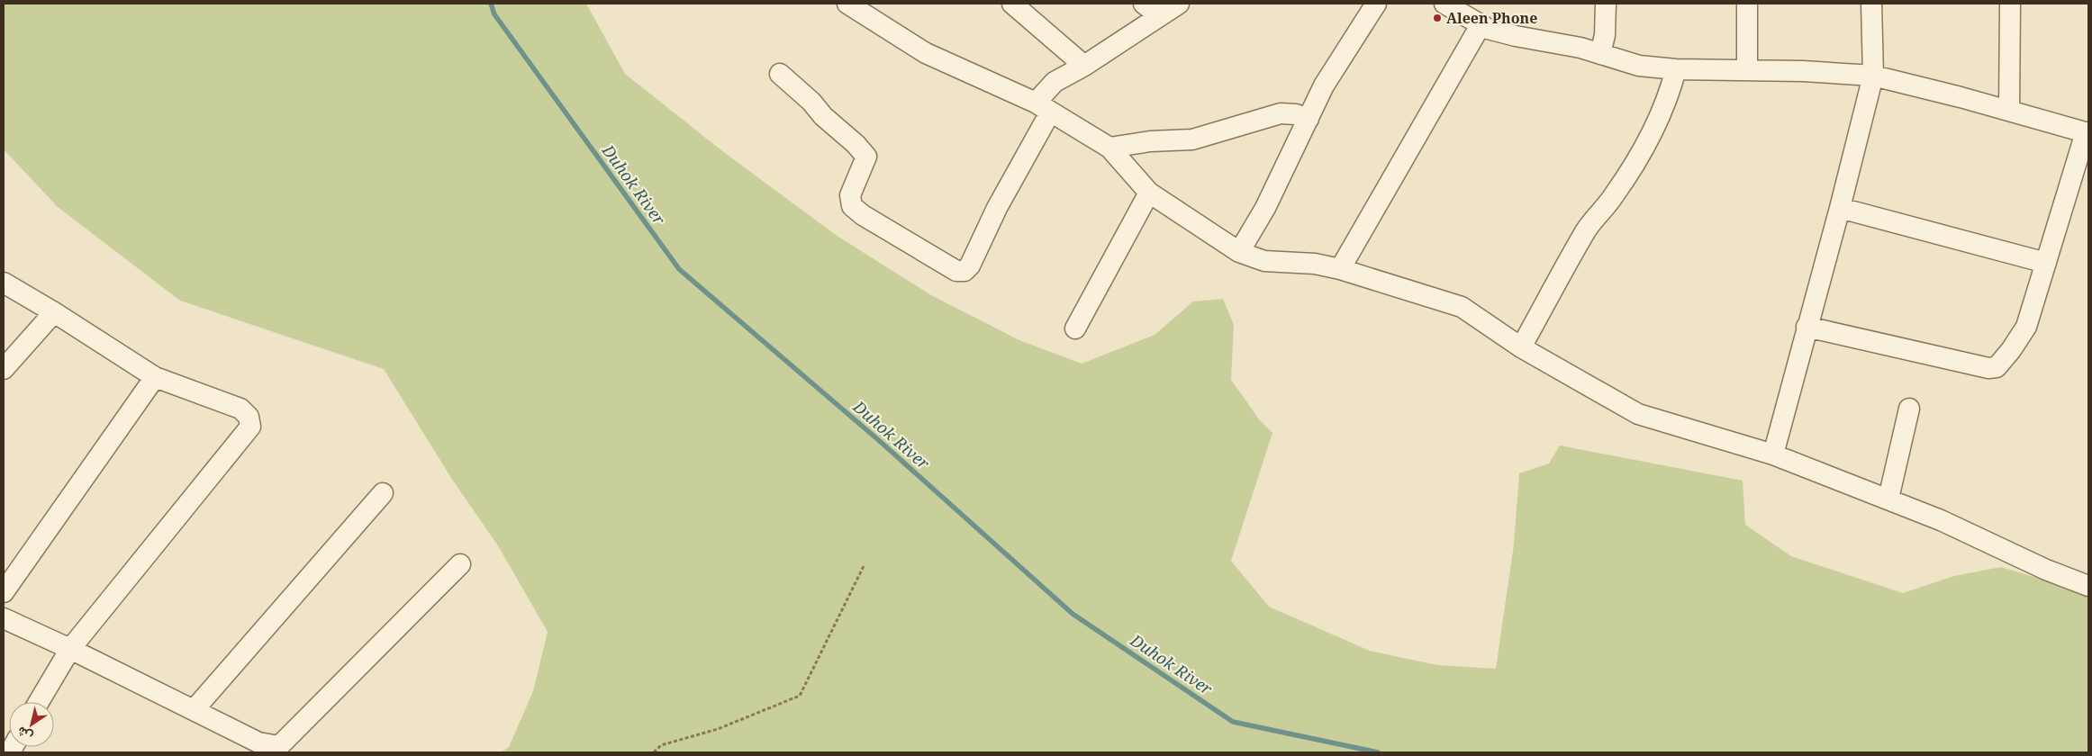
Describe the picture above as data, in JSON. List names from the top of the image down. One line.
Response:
{"water":["Duhok River"],"places":["Aleen Phone"],"north":"bottom left"}
